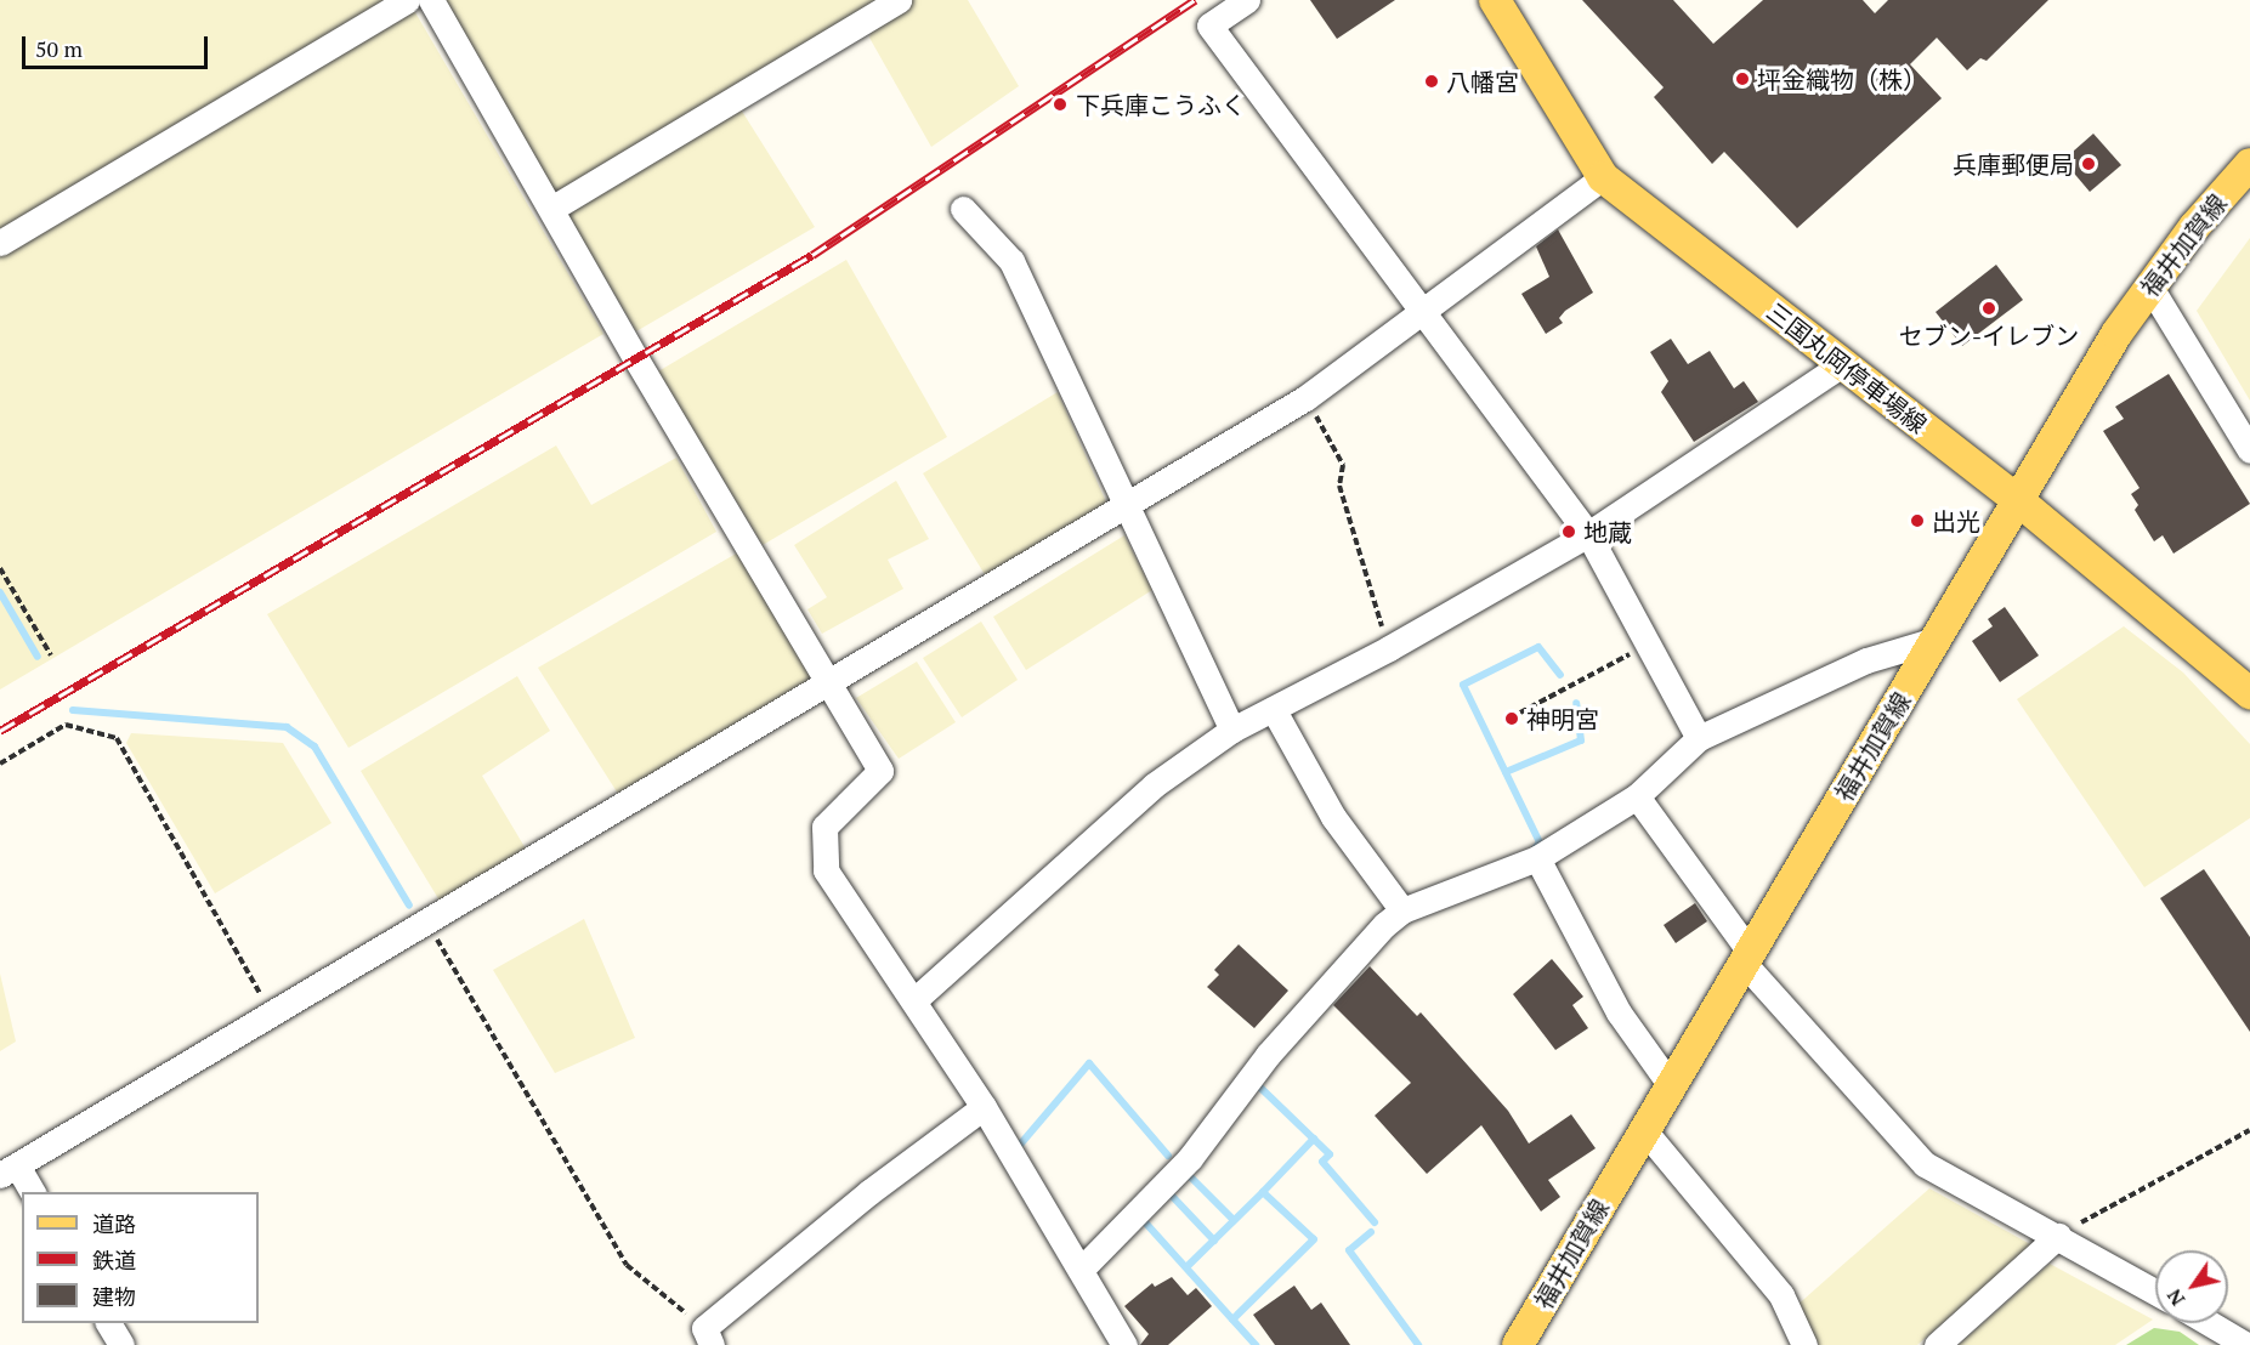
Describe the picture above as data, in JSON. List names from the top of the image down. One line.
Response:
{"streets":{"main road":["福井加賀線","三国丸岡停車場線"]},"crossings":[["福井加賀線","三国丸岡停車場線"]],"places":["坪金織物（株）","八幡宮","下兵庫こうふく","兵庫郵便局","セブン-イレブン","出光","地蔵","神明宮"],"legend":["道路","鉄道","建物"],"scale_bar":"50 m","north":"bottom left"}
